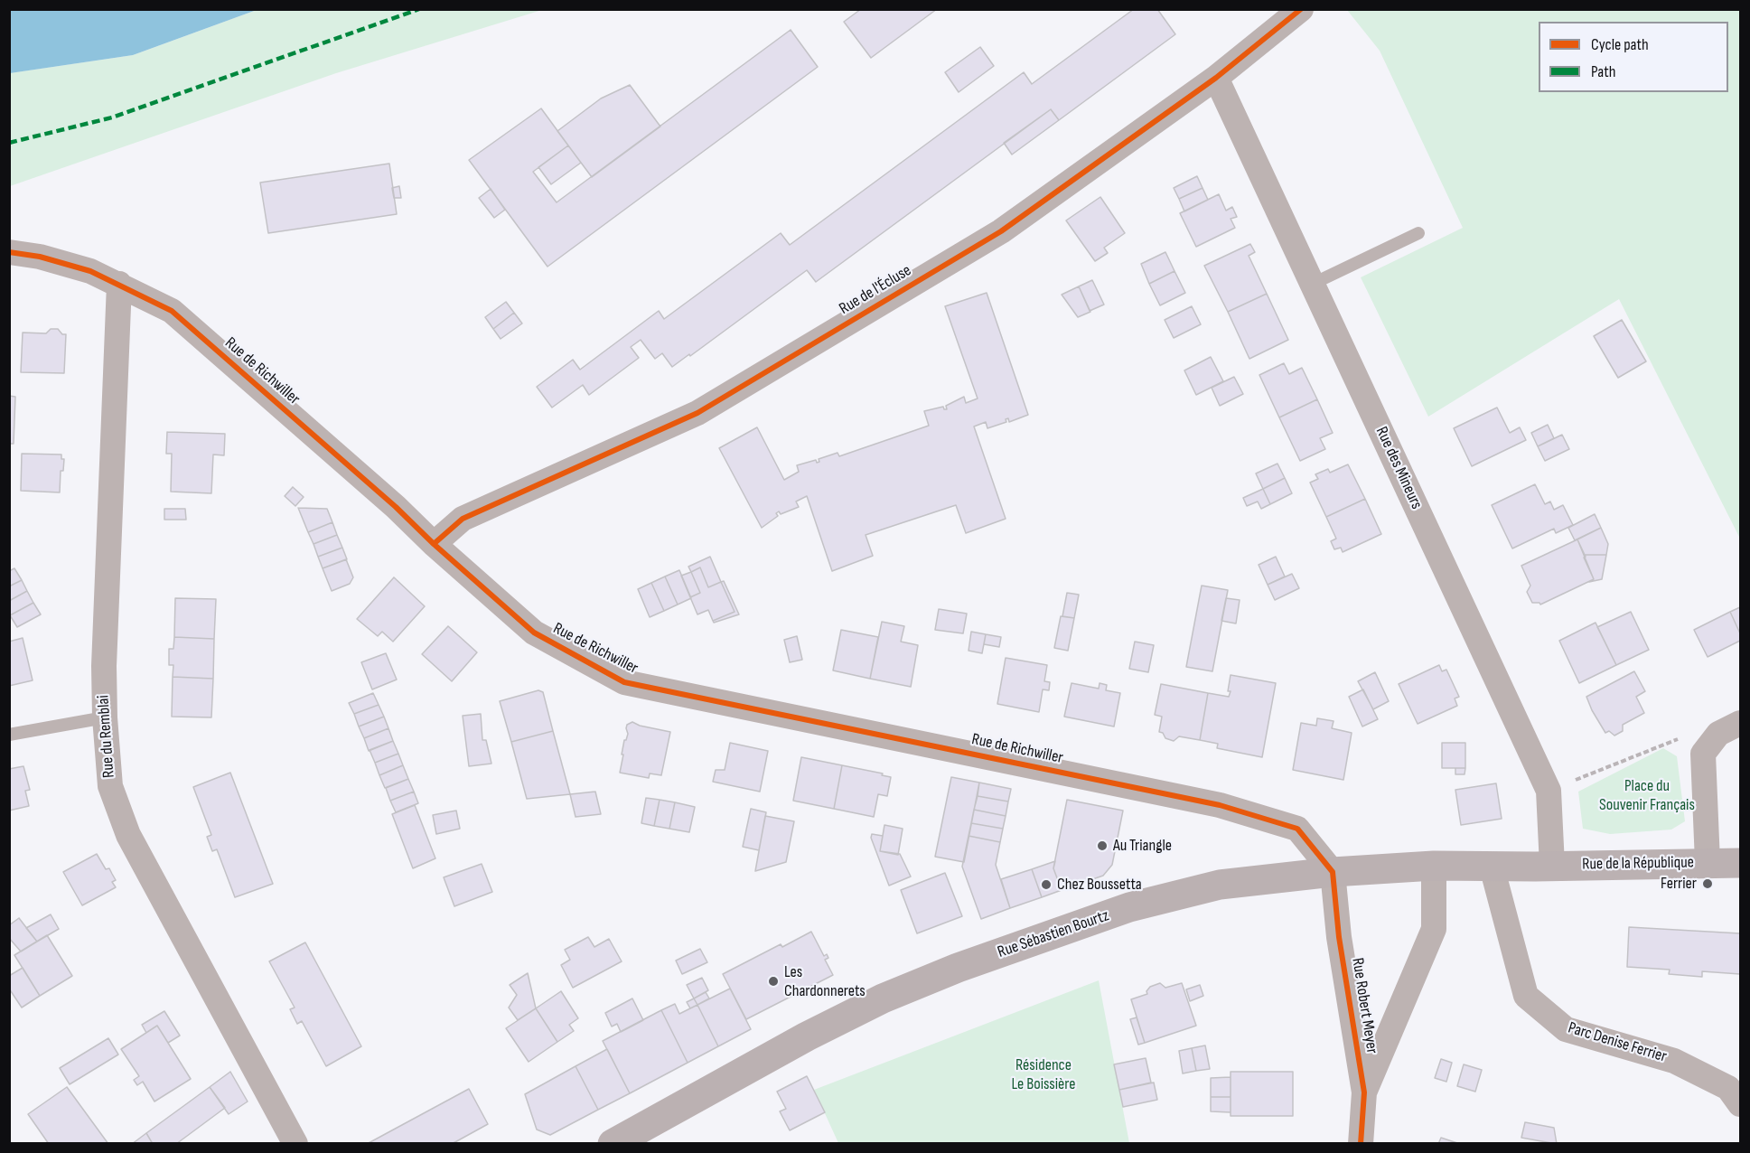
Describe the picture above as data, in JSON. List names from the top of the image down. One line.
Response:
{"streets":{"main road":["Rue de la République","Rue Sébastien Bourtz"],"street":["Rue de l'Écluse","Rue de Richwiller","Rue des Mineurs","Rue du Remblai","Rue Robert Meyer","Parc Denise Ferrier"]},"crossings":[["Rue de l'Écluse","Rue de Richwiller"],["Rue de l'Écluse","Rue des Mineurs"],["Rue de Richwiller","Rue du Remblai"],["Rue de Richwiller","Rue Sébastien Bourtz"],["Rue de Richwiller","Rue Robert Meyer"],["Rue des Mineurs","Rue de la République"],["Rue des Mineurs","Rue Sébastien Bourtz"],["Rue de la République","Rue Sébastien Bourtz"],["Rue Sébastien Bourtz","Rue Robert Meyer"],["Rue Sébastien Bourtz","Parc Denise Ferrier"]],"parks":["Place du Souvenir Français","Résidence Le Boissière"],"places":["Au Triangle","Ferrier","Chez Boussetta","Les Chardonnerets"],"legend":["Cycle path","Path"]}
